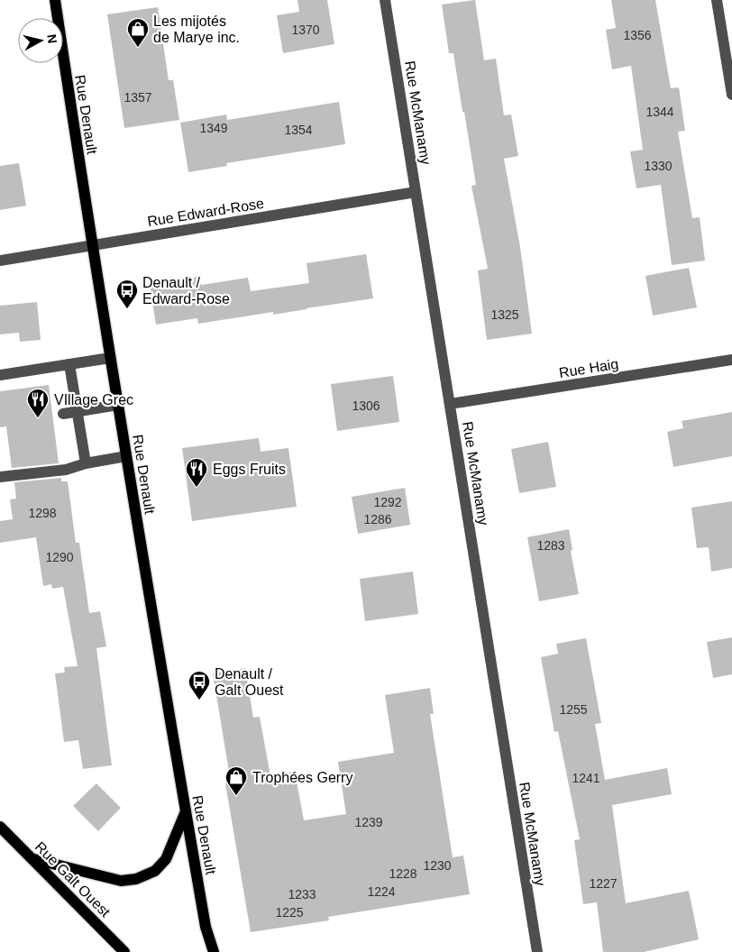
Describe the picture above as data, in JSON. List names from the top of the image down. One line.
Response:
{"streets":{"main road":["Rue Denault","Rue Galt Ouest"],"street":["Rue McManamy","Rue Edward-Rose","Rue Haig"]},"crossings":[["Rue McManamy","Rue Edward-Rose"],["Rue McManamy","Rue Haig"],["Rue Denault","Rue Edward-Rose"]],"places":{"shop":["Les mijotés de Marye inc.","Trophées Gerry"],"bus stop":["Denault / Edward-Rose","Denault / Galt Ouest"],"restaurant":["VIllage Grec","Eggs Fruits"]},"house_numbers":["1370","1356","1357","1344","1349","1354","1330","1325","1306","1292","1298","1286","1283","1290","1255","1241","1239","1230","1228","1227","1224","1233","1225"],"north":"right"}
